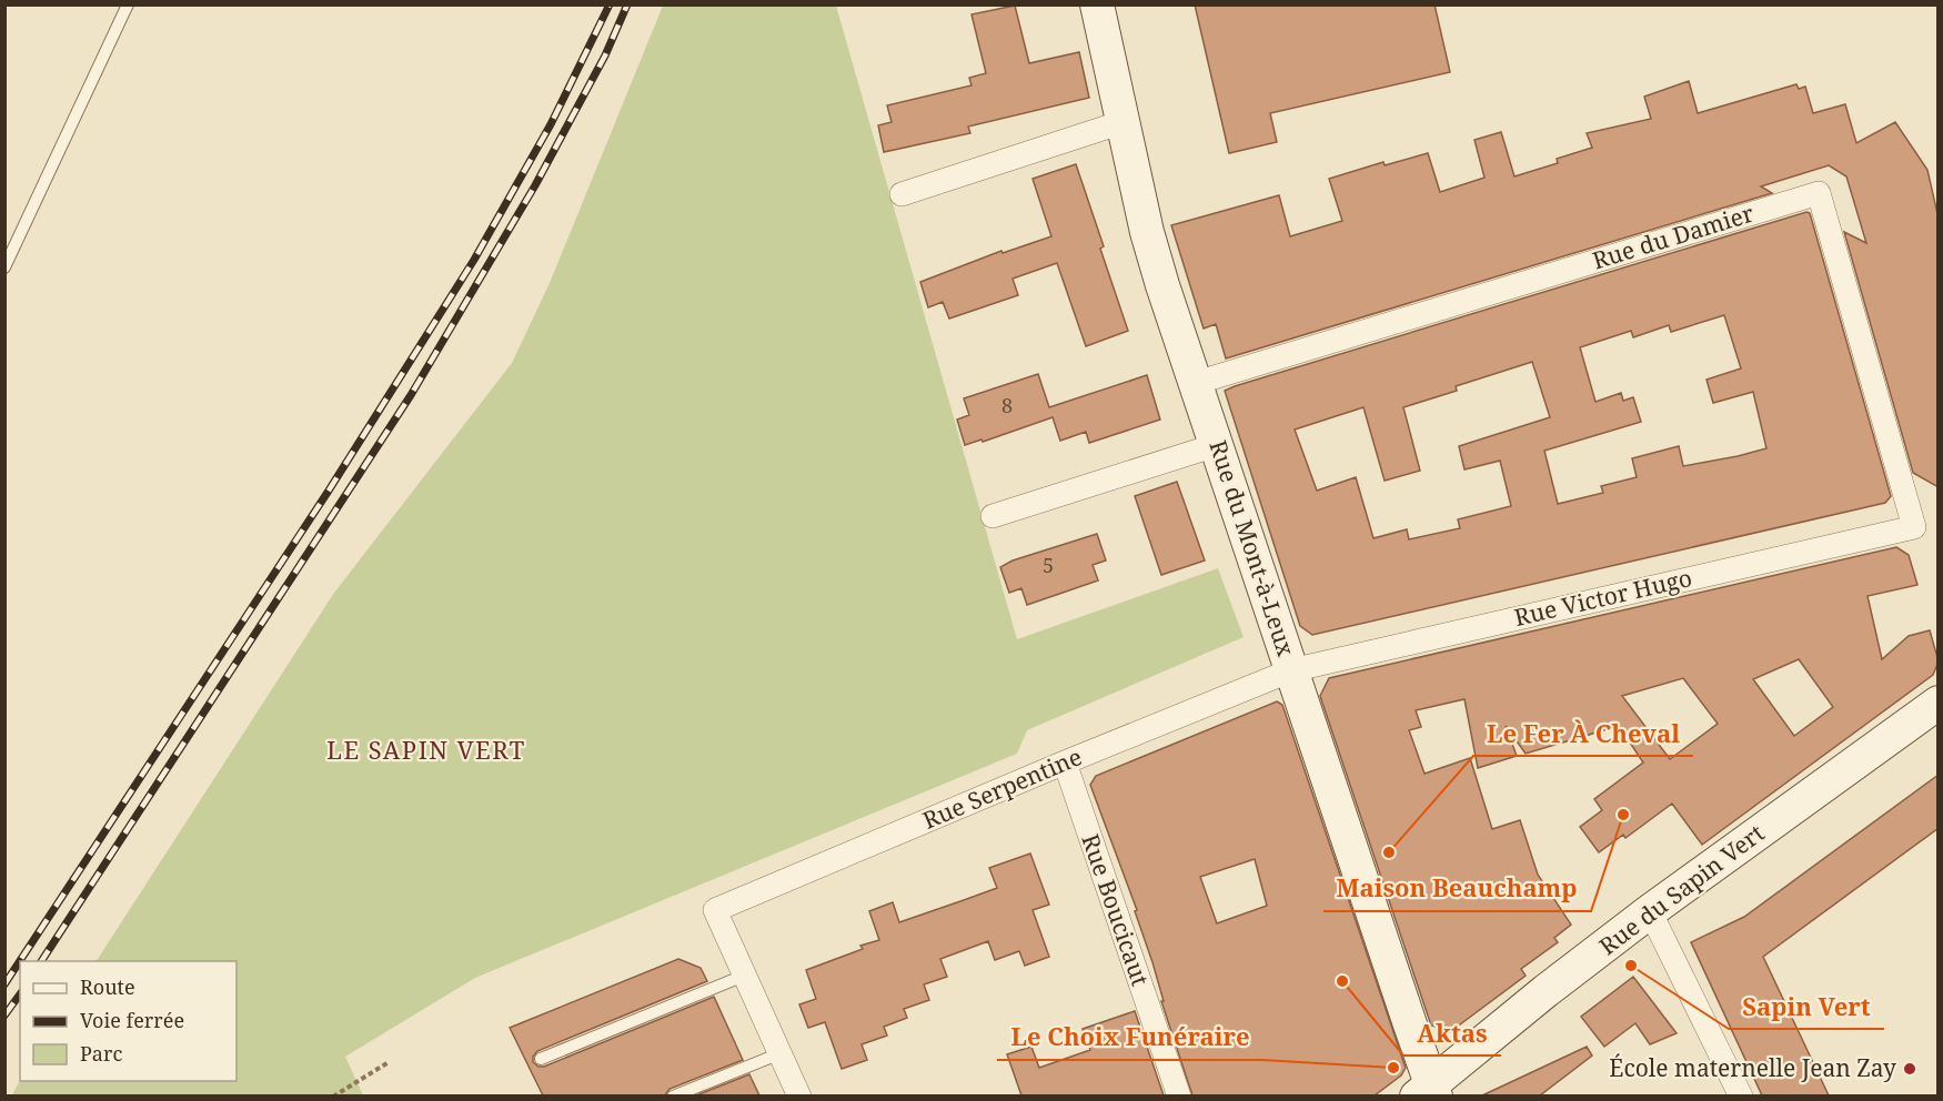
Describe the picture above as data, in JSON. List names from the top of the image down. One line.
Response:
{"streets":{"street":["Rue du Damier","Rue du Mont-à-Leux","Rue Victor Hugo","Rue Serpentine","Rue du Sapin Vert","Rue Boucicaut"]},"crossings":[["Rue du Damier","Rue du Mont-à-Leux"],["Rue du Damier","Rue Victor Hugo"],["Rue du Mont-à-Leux","Rue Victor Hugo"],["Rue du Mont-à-Leux","Rue Serpentine"],["Rue du Mont-à-Leux","Rue du Sapin Vert"],["Rue Victor Hugo","Rue Serpentine"],["Rue Serpentine","Rue Boucicaut"]],"districts":["LE SAPIN VERT"],"places":["Maison Beauchamp","Le Fer À Cheval","Sapin Vert","Aktas","Le Choix Funéraire","École maternelle Jean Zay"],"house_numbers":["8","5"],"legend":["Route","Voie ferrée","Parc"]}
